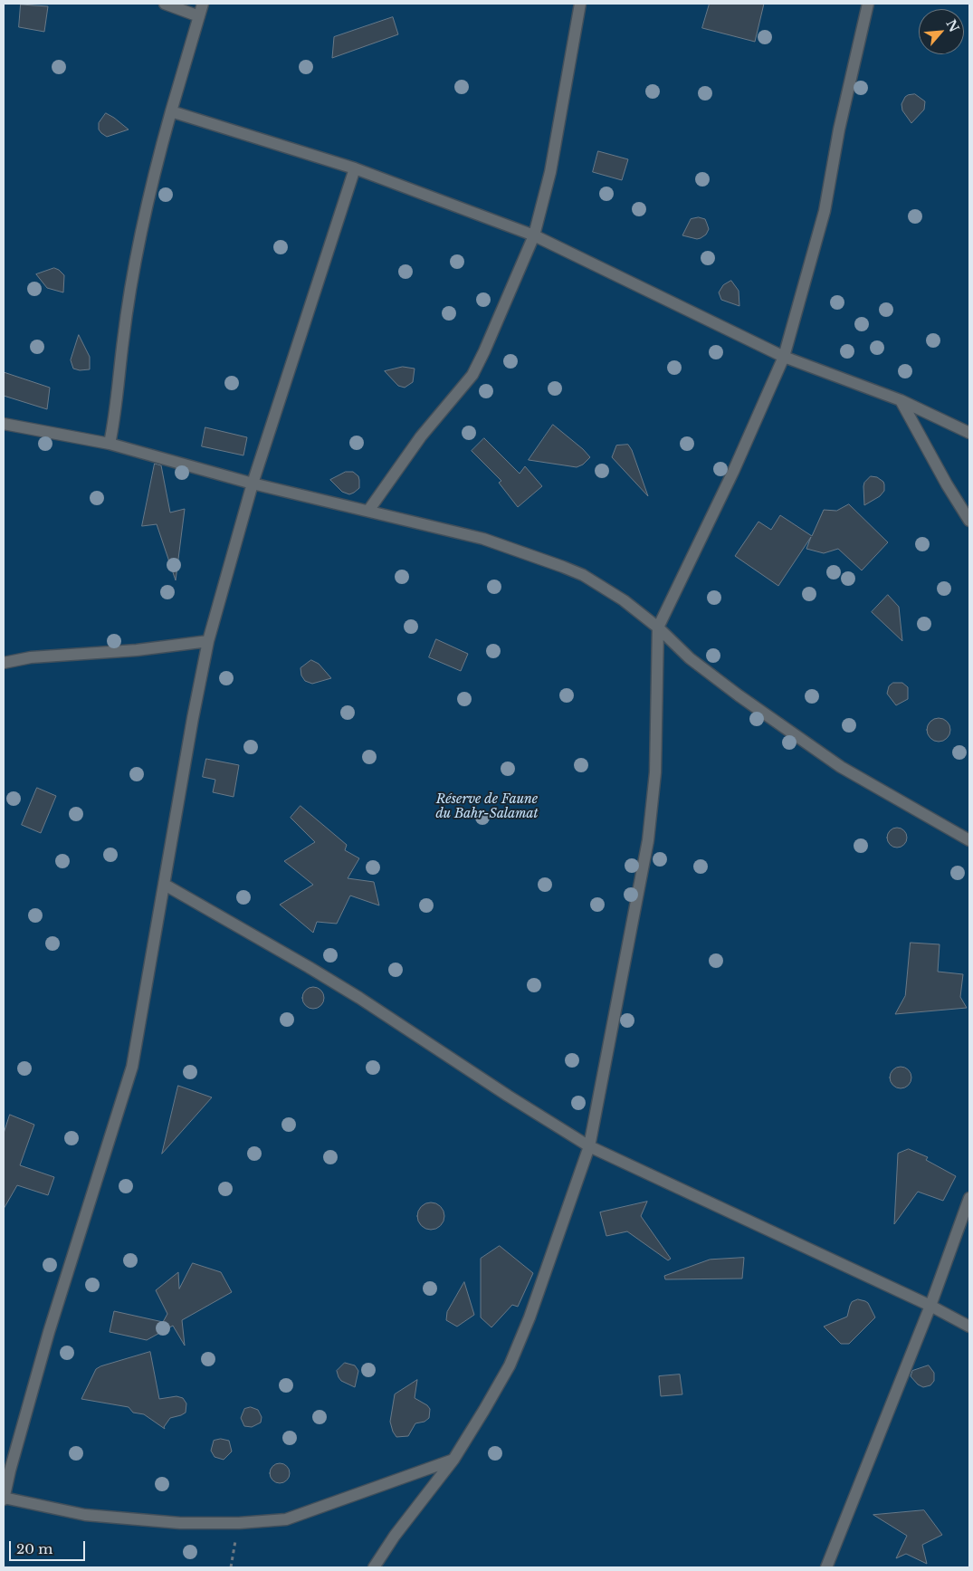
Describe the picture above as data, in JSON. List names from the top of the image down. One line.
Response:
{"parks":["Réserve de Faune du Bahr-Salamat"],"scale_bar":"20 m","north":"top right"}
